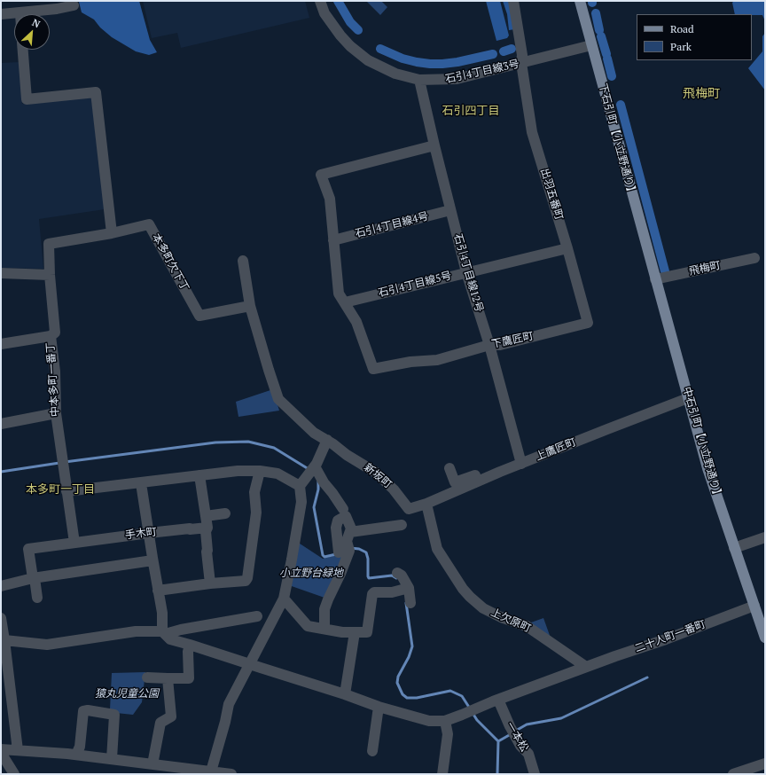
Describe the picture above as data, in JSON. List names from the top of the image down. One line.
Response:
{"streets":{"main road":["下石引町【小立野通り】","中石引町【小立野通り】"],"street":["石引4丁目線3号","出羽五番町","石引4丁目線4号","本多町欠下丁","飛梅町","石引4丁目線12号","石引4丁目線5号","下鷹匠町","中本多町一番丁","上鷹匠町","新坂町","手木町","上欠原町","二十人町一番町","一本松"]},"crossings":[["石引4丁目線3号","下石引町【小立野通り】"],["石引4丁目線3号","出羽五番町"],["石引4丁目線3号","石引4丁目線12号"],["下石引町【小立野通り】","飛梅町"],["下石引町【小立野通り】","中石引町【小立野通り】"],["出羽五番町","石引4丁目線5号"],["出羽五番町","下鷹匠町"],["石引4丁目線4号","石引4丁目線12号"],["飛梅町","中石引町【小立野通り】"],["石引4丁目線12号","石引4丁目線5号"],["石引4丁目線12号","下鷹匠町"],["石引4丁目線12号","上鷹匠町"],["石引4丁目線5号","下鷹匠町"],["中本多町一番丁","手木町"],["中石引町【小立野通り】","上鷹匠町"],["中石引町【小立野通り】","二十人町一番町"],["上鷹匠町","新坂町"],["上鷹匠町","上欠原町"],["新坂町","上欠原町"],["上欠原町","二十人町一番町"],["二十人町一番町","一本松"]],"districts":["飛梅町","石引四丁目","本多町一丁目"],"parks":["小立野台緑地","猿丸児童公園"],"legend":["Road","Park"],"north":"top right"}
